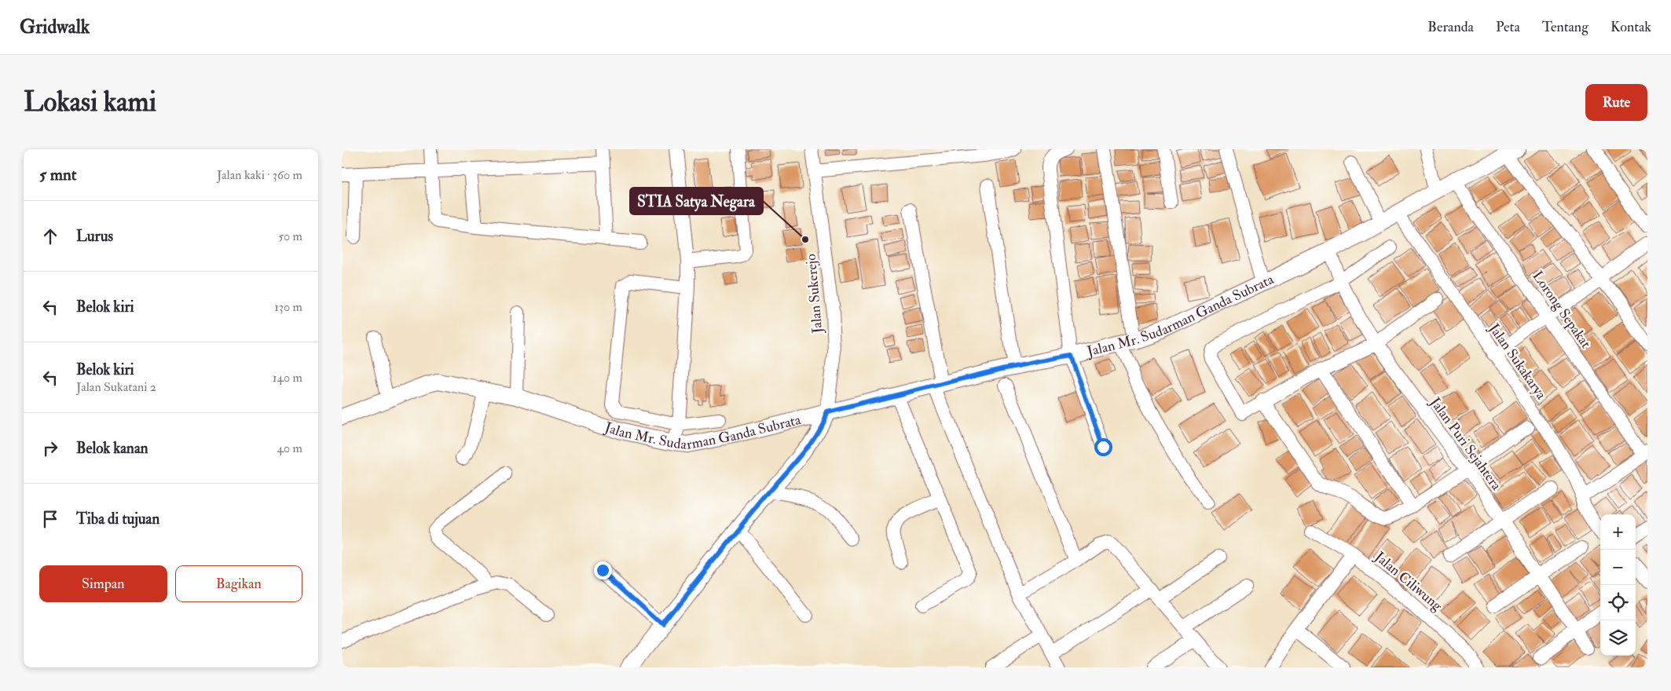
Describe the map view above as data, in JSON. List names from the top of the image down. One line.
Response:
{"streets":{"street":["Jalan Sukerejo","Lorong Sepakat","Jalan Mr. Sudarman Ganda Subrata","Jalan Sukakarya","Jalan Puri Sejahtera","Jalan Ciliwung"]},"crossings":[["Jalan Sukerejo","Jalan Mr. Sudarman Ganda Subrata"],["Lorong Sepakat","Jalan Mr. Sudarman Ganda Subrata"],["Jalan Mr. Sudarman Ganda Subrata","Jalan Sukakarya"],["Jalan Mr. Sudarman Ganda Subrata","Jalan Puri Sejahtera"]],"places":["STIA Satya Negara"],"page":{"header":"Gridwalk","nav":["Beranda","Peta","Tentang","Kontak"],"buttons":["Rute",["Simpan","Bagikan"]],"title":"Lokasi kami","heading":["5 mnt","Jalan kaki · 360 m"],"list":[["Lurus","50 m"],["Belok kiri","130 m"],["Belok kiri","Jalan Sukatani 2","140 m"],["Belok kanan","40 m"],"Tiba di tujuan"],"map_buttons":["+","−"]}}
